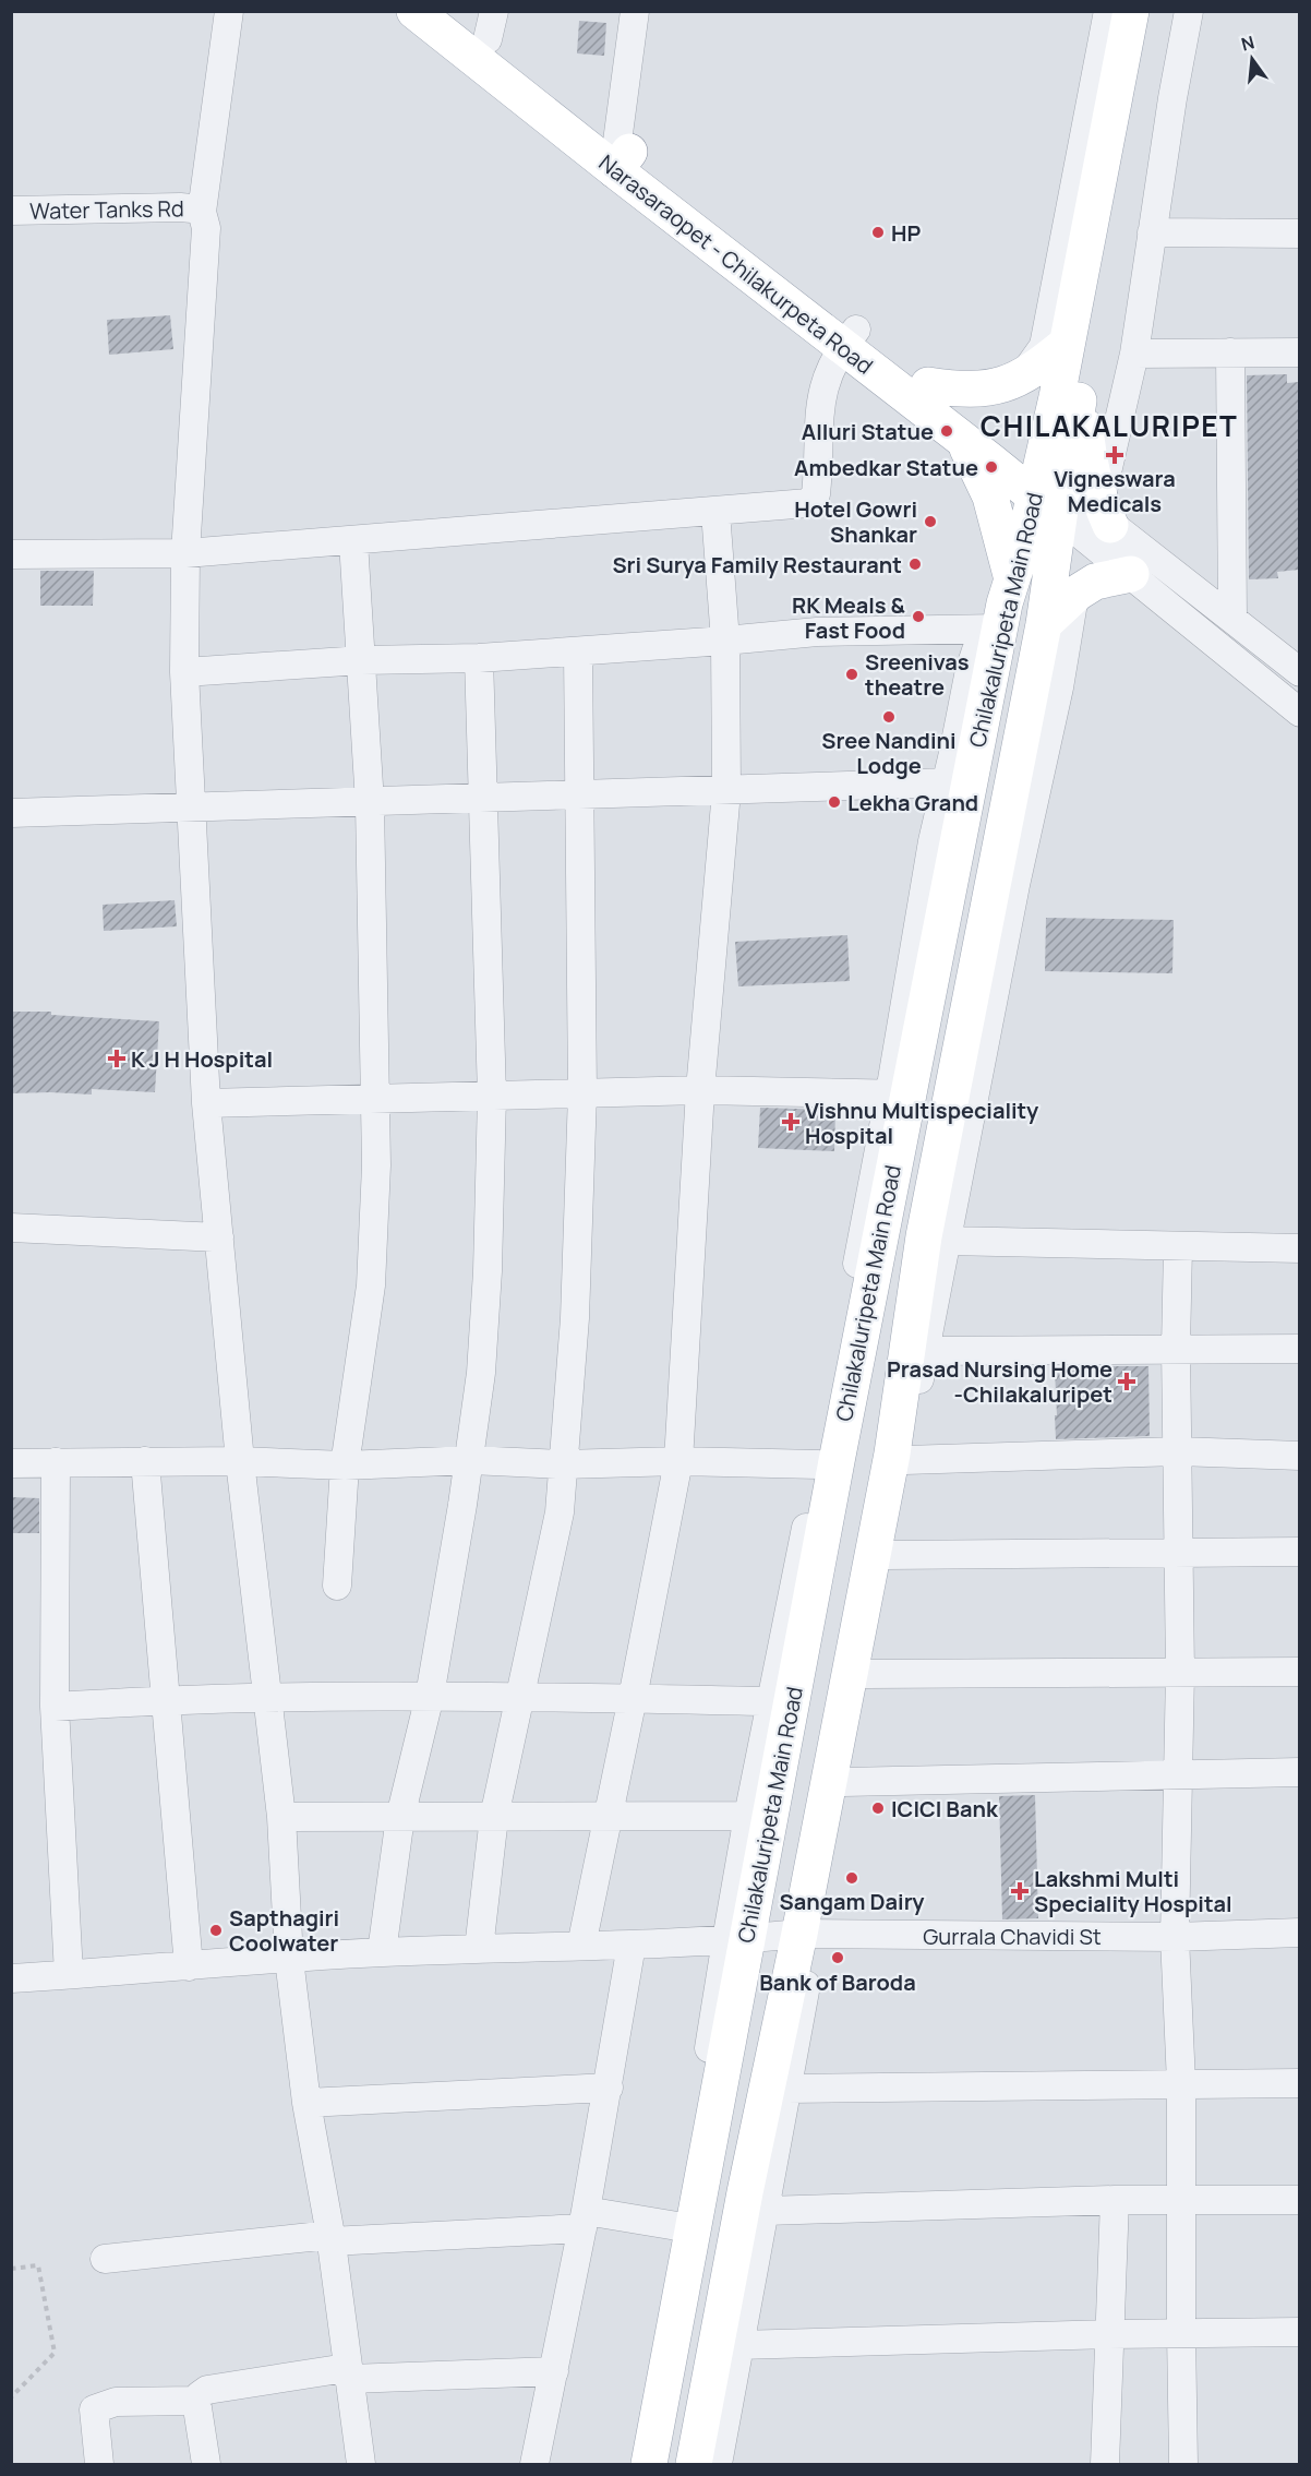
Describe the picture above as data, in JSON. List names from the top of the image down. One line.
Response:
{"streets":{"main road":["Narasaraopet - Chilakurpeta Road","Chilakaluripeta Main Road"],"street":["Water Tanks Rd","Gurrala Chavidi St"]},"crossings":[["Narasaraopet - Chilakurpeta Road","Chilakaluripeta Main Road"],["Chilakaluripeta Main Road","Gurrala Chavidi St"]],"districts":["CHILAKALURIPET"],"places":{"other":["HP","Alluri Statue","Ambedkar Statue","Hotel Gowri Shankar","Sri Surya Family Restaurant","RK Meals & Fast Food","Sreenivas theatre","Sree Nandini Lodge","Lekha Grand","ICICI Bank","Sangam Dairy","Sapthagiri Coolwater","Bank of Baroda"],"health":["Vigneswara Medicals","K J H Hospital","Vishnu Multispeciality Hospital","Prasad Nursing Home -Chilakaluripet","Lakshmi Multi Speciality Hospital"]},"north":"top"}
